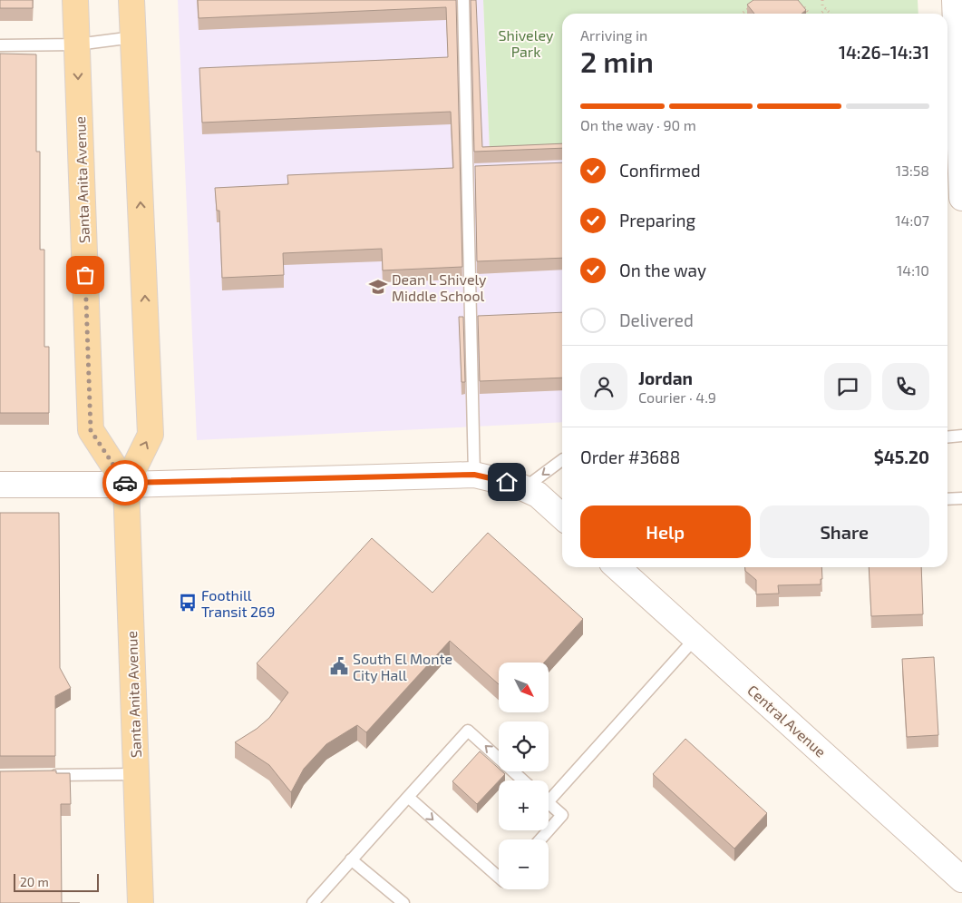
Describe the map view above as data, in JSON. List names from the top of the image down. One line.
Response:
{"streets":{"main road":["Santa Anita Avenue"],"street":["Central Avenue"]},"parks":["Shiveley Park"],"places":{"school or university":["Dean L Shively Middle School"],"bus stop":["Foothill Transit 269"],"public building":["South El Monte City Hall"]},"scale_bar":"20 m","north":"bottom right","page":{"heading":["2 min","Arriving in","14:26–14:31"],"panel":["Jordan","Courier · 4.9","Order #3688","$45.20"],"bar":"On the way · 90 m","list":[["Confirmed","13:58"],["Preparing","14:07"],["On the way","14:10"],"Delivered"],"buttons":["Help","Share"],"map_buttons":["+","−"],"scale":"20 m"}}
